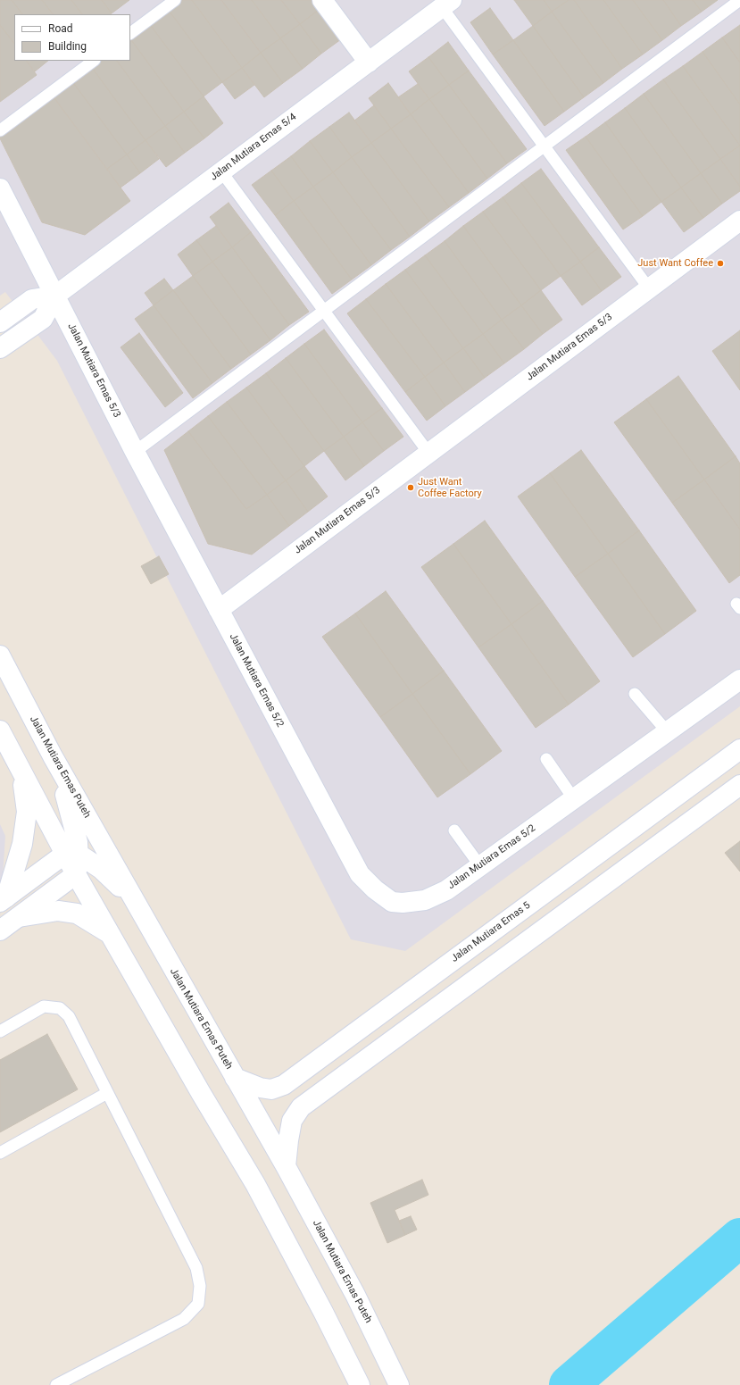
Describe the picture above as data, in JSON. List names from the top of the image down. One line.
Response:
{"streets":{"street":["Jalan Mutiara Emas 5/4","Jalan Mutiara Emas 5/3","Jalan Mutiara Emas 5/2","Jalan Mutiara Emas Puteh","Jalan Mutiara Emas 5"]},"crossings":[["Jalan Mutiara Emas 5/4","Jalan Mutiara Emas 5/3"],["Jalan Mutiara Emas 5/3","Jalan Mutiara Emas 5/2"],["Jalan Mutiara Emas Puteh","Jalan Mutiara Emas 5"]],"places":["Just Want Coffee","Just Want Coffee Factory"],"legend":["Road","Building"]}
